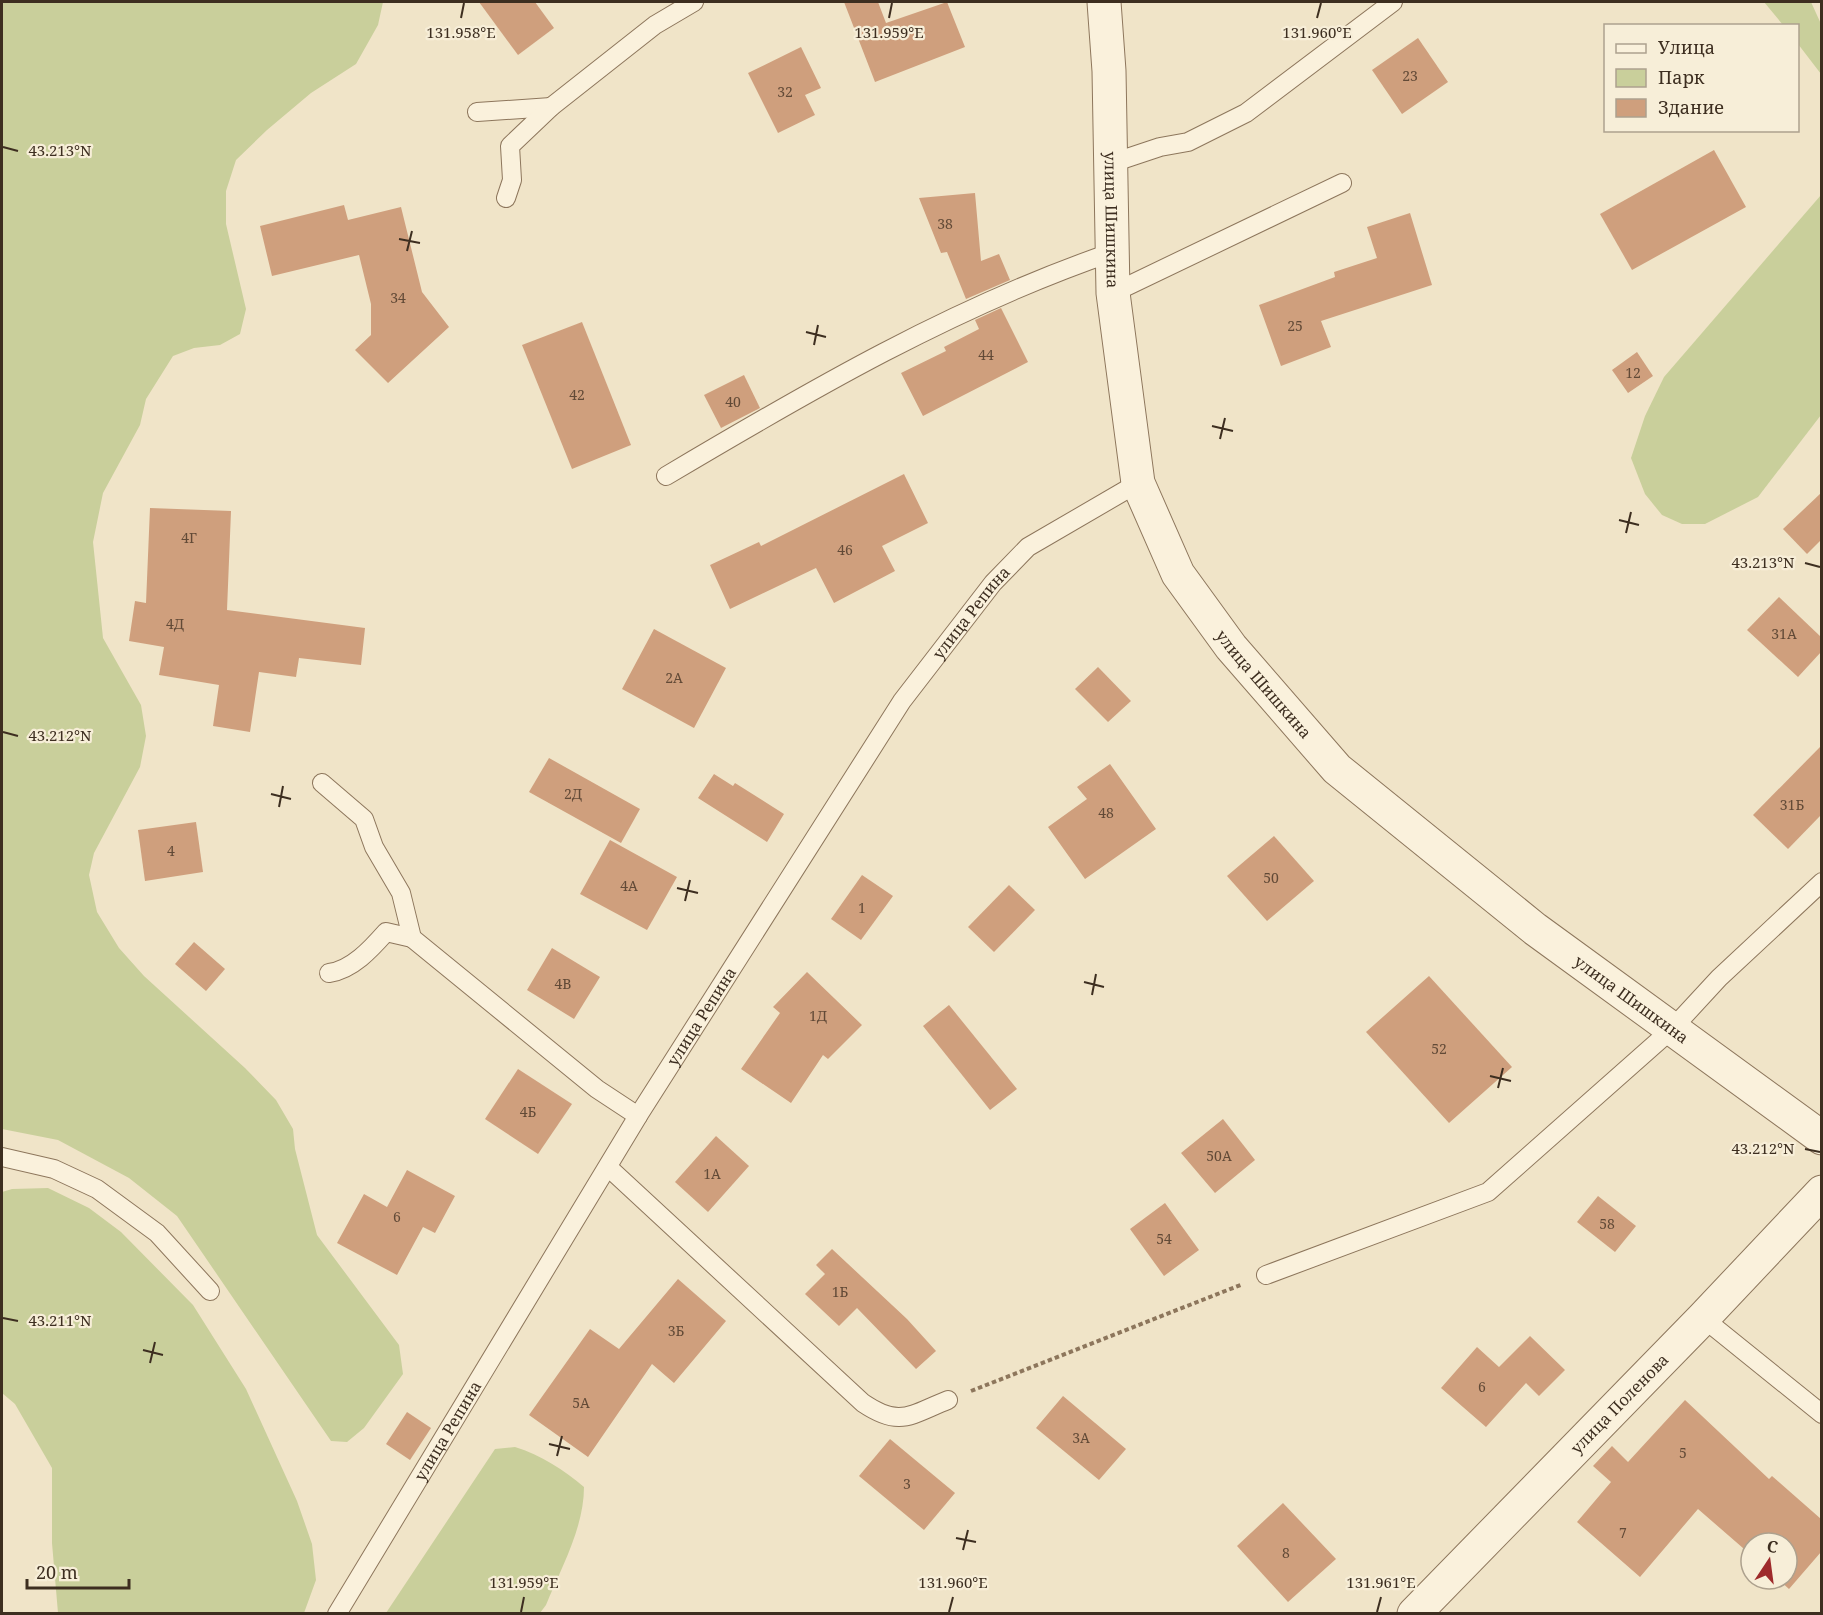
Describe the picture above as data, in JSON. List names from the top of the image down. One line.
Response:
{"streets":{"street":["улица Шишкина","улица Поленова"],"lane":["улица Репина"]},"crossings":[["улица Шишкина","улица Репина"]],"house_numbers":["23","32","38","34","25","44","12","42","40","4Г","46","4Д","31А","2А","2Д","31Б","48","4","50","4А","1","4В","1Д","52","4Б","50А","1А","6","58","54","1Б","3Б","6","5А","3А","5","3","7","8"],"legend":["Улица","Парк","Здание"],"scale_bar":"20 m","north":"top","coordinates":["131.958°E","131.959°E","131.960°E","43.213°N","43.212°N","43.211°N","131.961°E"]}
